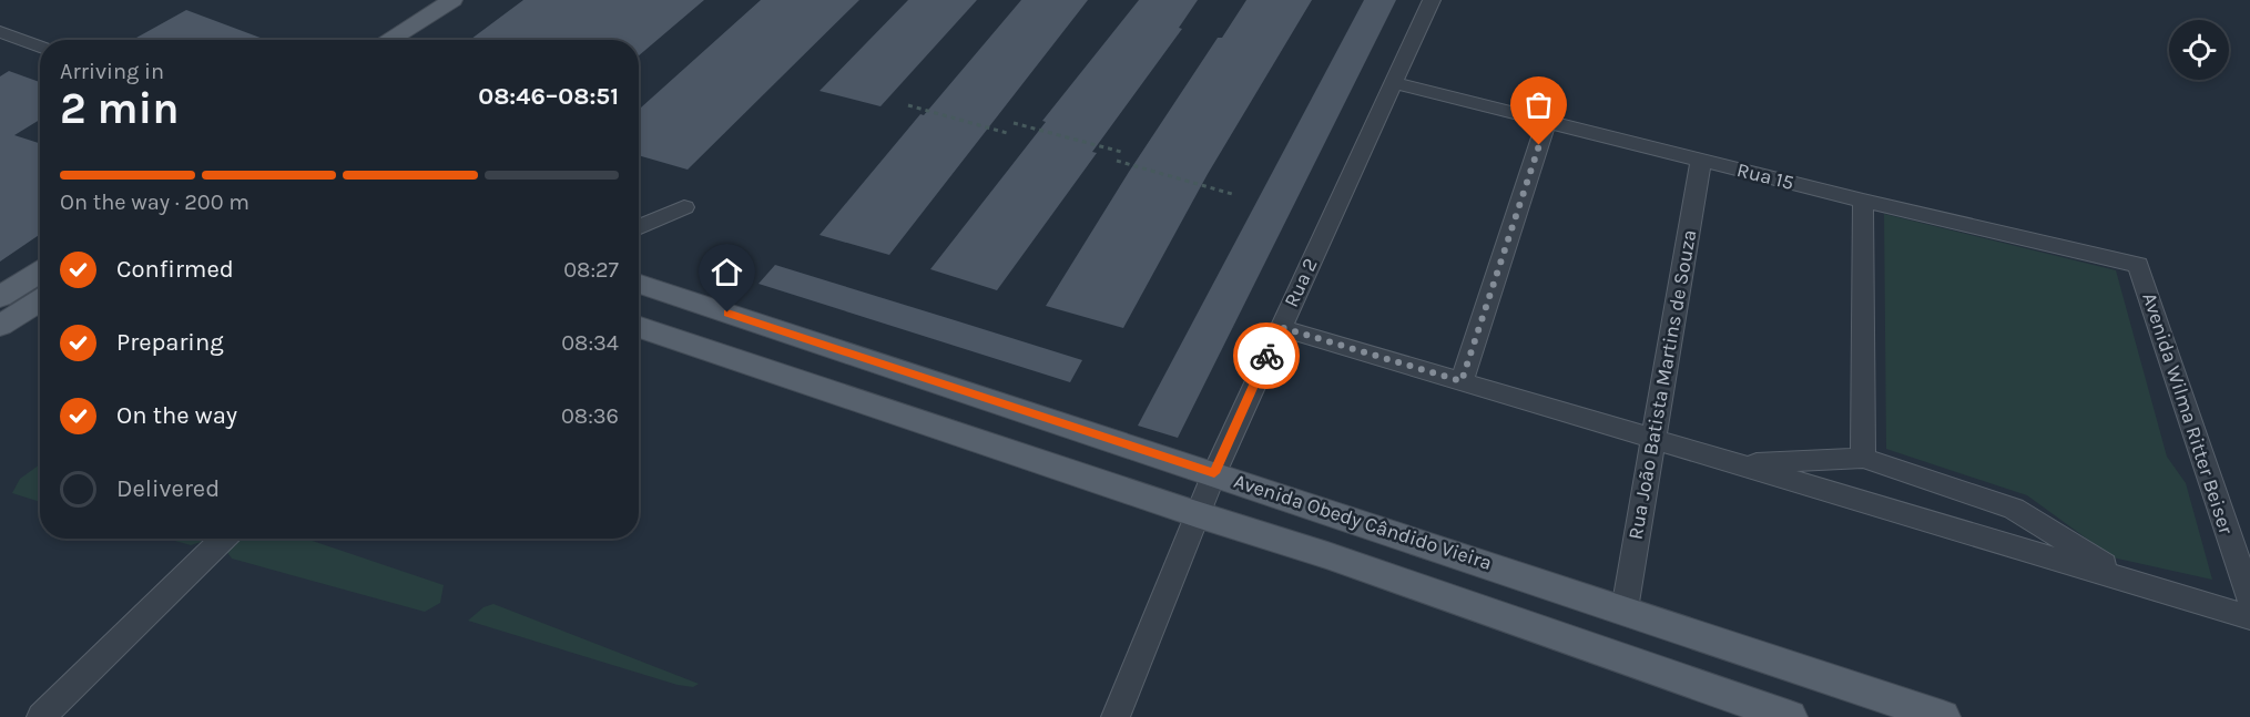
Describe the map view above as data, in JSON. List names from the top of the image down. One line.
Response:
{"streets":{"main road":["Avenida Obedy Cândido Vieira"],"street":["Rua 15","Rua 2","Rua João Batista Martins de Souza","Avenida Wilma Ritter Beiser"]},"crossings":[["Rua 15","Rua 2"],["Rua 15","Rua João Batista Martins de Souza"],["Rua 15","Avenida Wilma Ritter Beiser"],["Rua 2","Avenida Obedy Cândido Vieira"],["Rua João Batista Martins de Souza","Avenida Obedy Cândido Vieira"]],"page":{"heading":["2 min","Arriving in","08:46–08:51"],"bar":"On the way · 200 m","list":[["Confirmed","08:27"],["Preparing","08:34"],["On the way","08:36"],"Delivered"]}}
